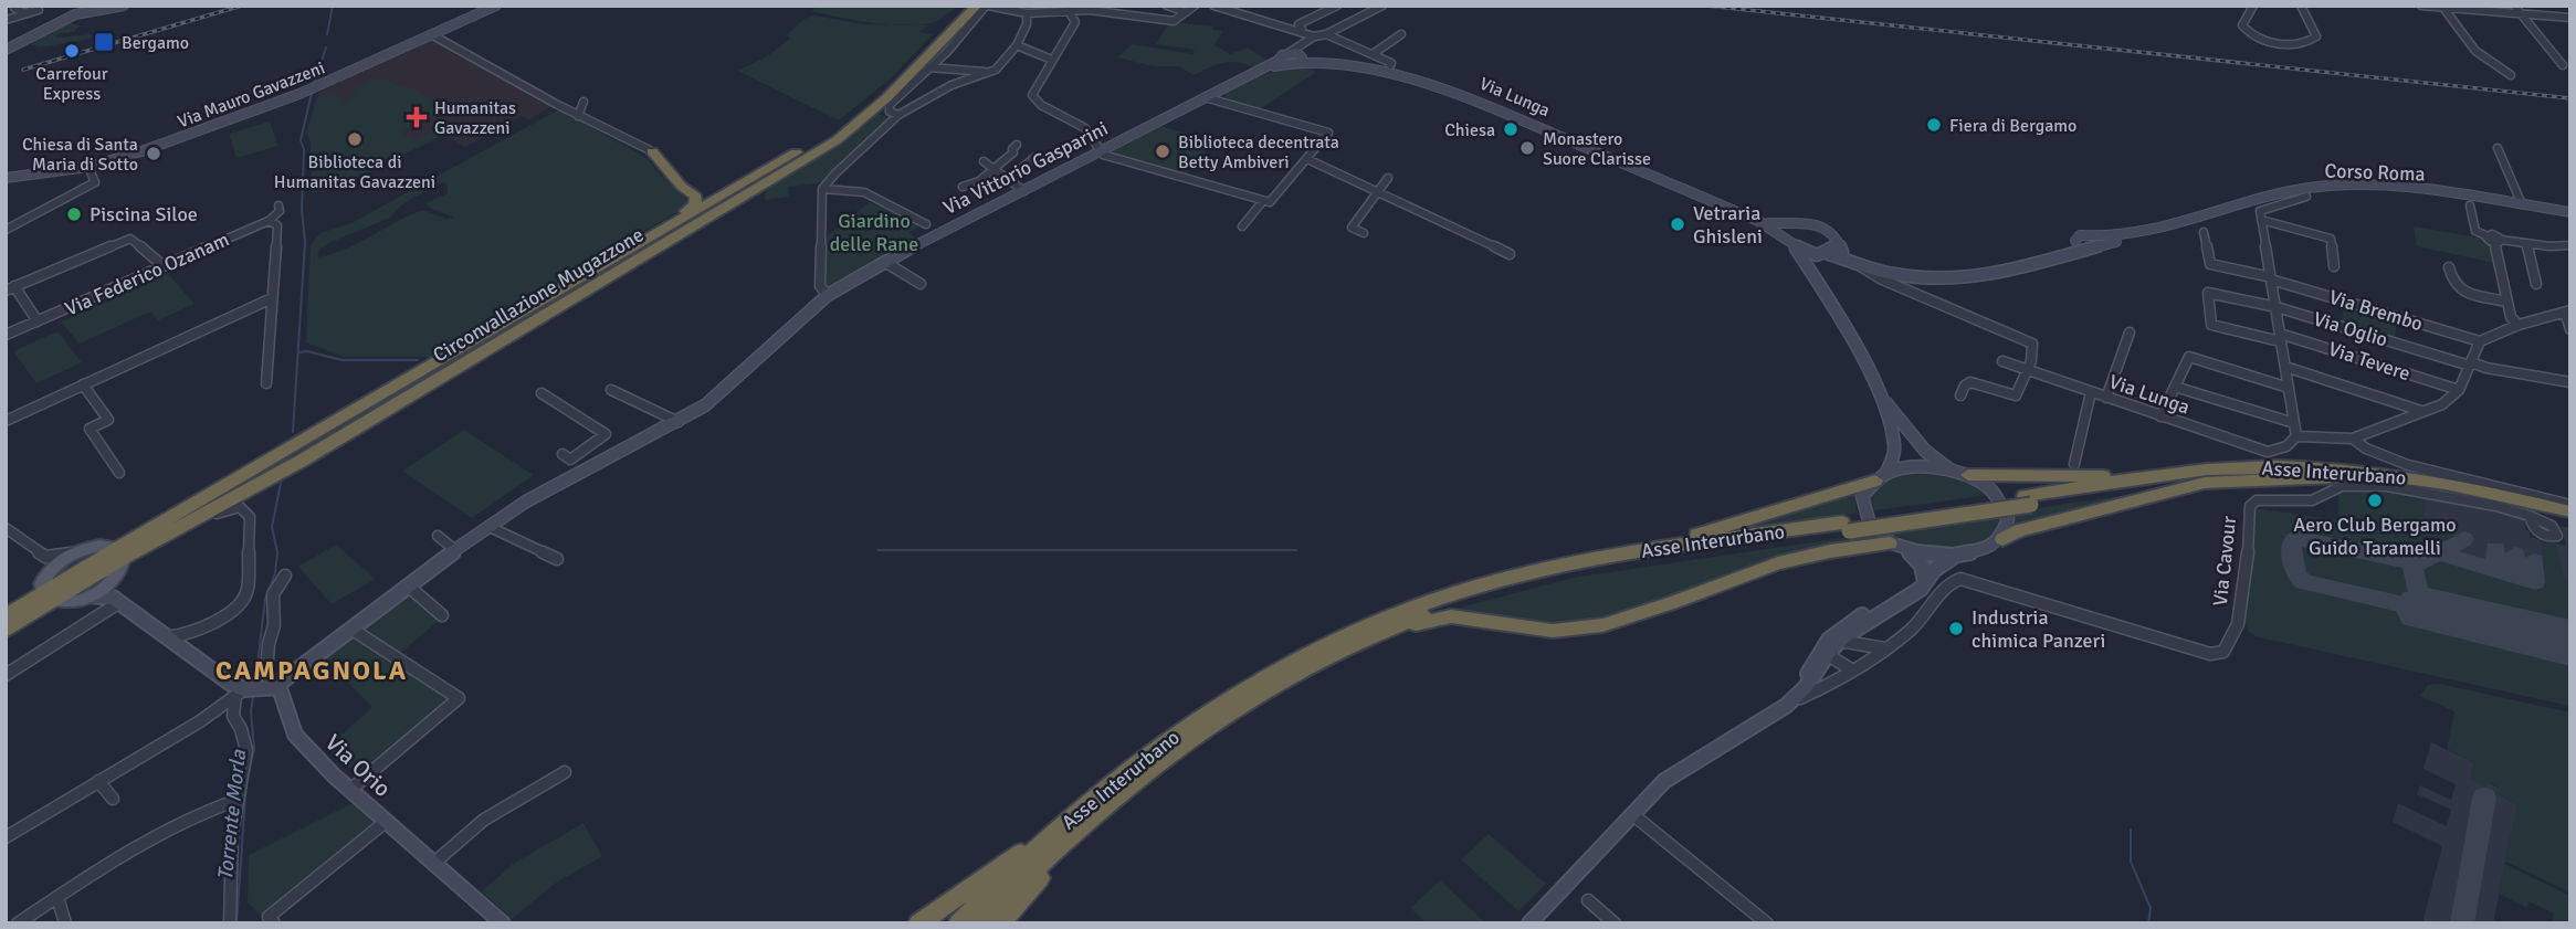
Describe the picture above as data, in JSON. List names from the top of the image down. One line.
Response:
{"streets":{"highway":["Circonvallazione Mugazzone","Asse Interurbano"],"street":["Via Mauro Gavazzeni","Via Lunga","Via Vittorio Gasparini","Corso Roma","Via Federico Ozanam","Via Brembo","Via Oglio","Via Tevere","Via Cavour","Via Orio"]},"crossings":[["Via Lunga","Via Vittorio Gasparini"],["Via Lunga","Corso Roma"],["Via Vittorio Gasparini","Via Orio"],["Via Oglio","Via Tevere"]],"districts":["CAMPAGNOLA"],"water":["Torrente Morla"],"parks":["Giardino delle Rane"],"places":{"transit":["Bergamo"],"other":["Carrefour Express","Fiera di Bergamo","Chiesa","Biblioteca di Humanitas Gavazzeni","Monastero Suore Clarisse","Biblioteca decentrata Betty Ambiveri","Chiesa di Santa Maria di Sotto","Piscina Siloe","Vetraria Ghisleni","Aero Club Bergamo Guido Taramelli","Industria chimica Panzeri"],"health":["Humanitas Gavazzeni"]}}
